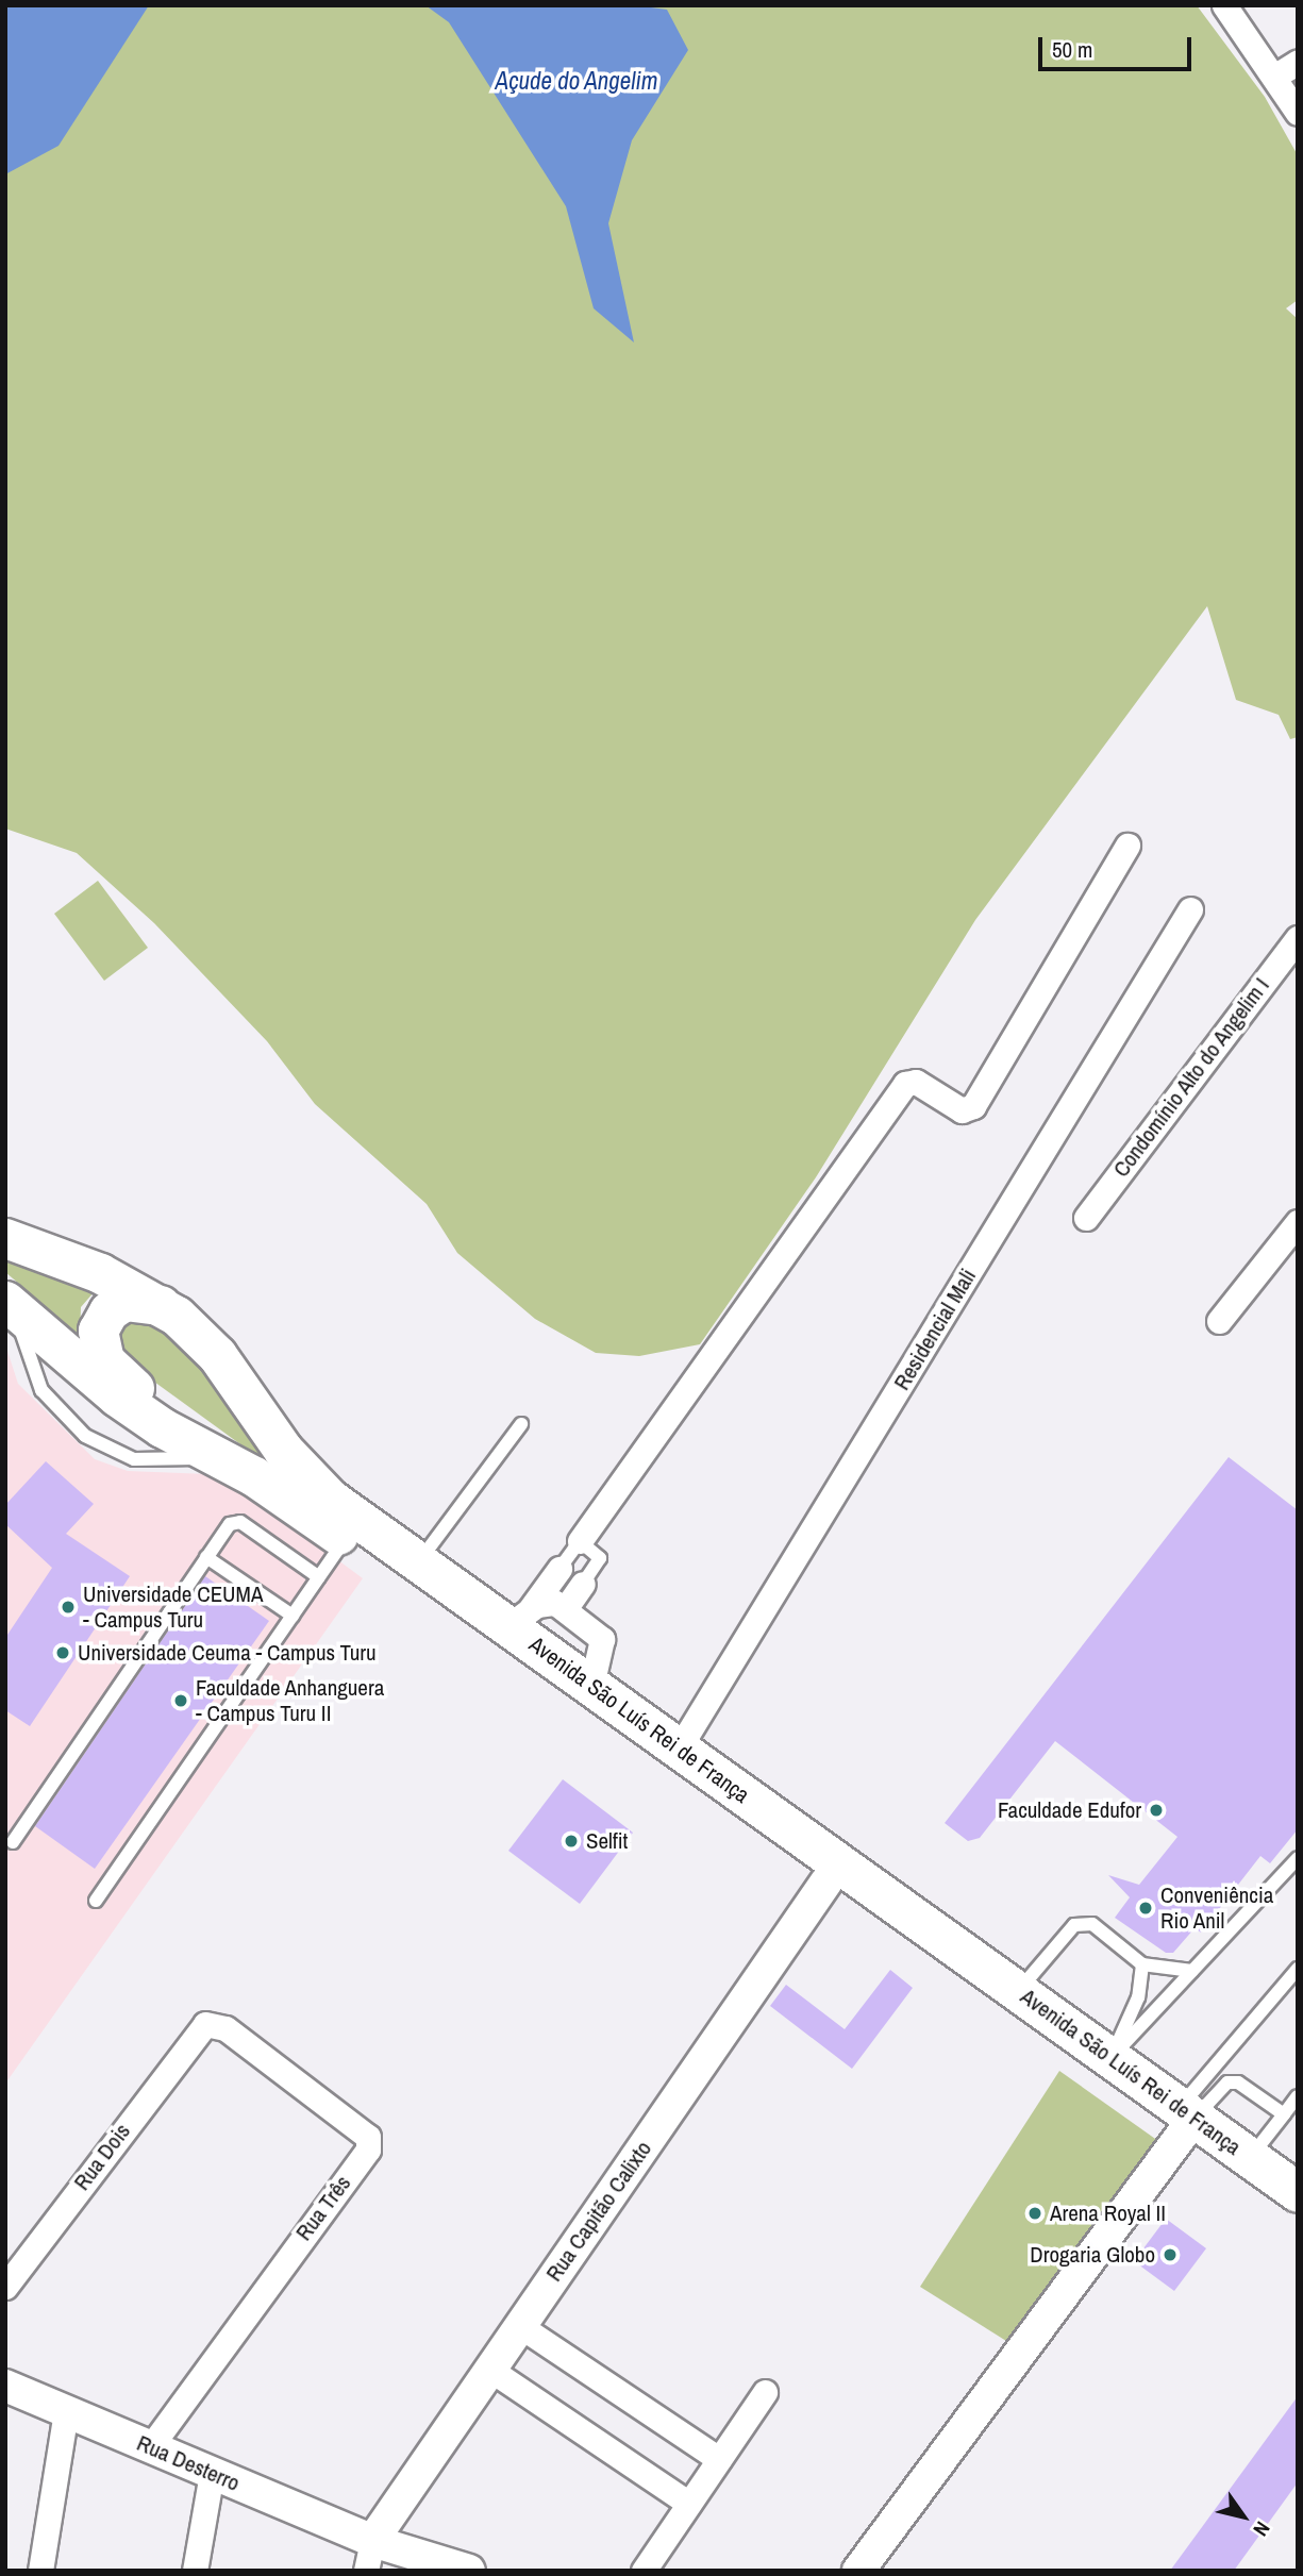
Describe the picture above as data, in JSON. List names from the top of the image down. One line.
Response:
{"streets":{"main road":["Avenida São Luís Rei de França"],"street":["Condomínio Alto do Angelim I","Residencial Mali","Rua Dois","Rua Três","Rua Capitão Calixto","Rua Desterro"]},"crossings":[["Residencial Mali","Avenida São Luís Rei de França"],["Avenida São Luís Rei de França","Rua Capitão Calixto"],["Rua Dois","Rua Três"],["Rua Três","Rua Desterro"],["Rua Capitão Calixto","Rua Desterro"]],"water":["Açude do Angelim"],"places":["Universidade CEUMA - Campus Turu","Universidade Ceuma - Campus Turu","Faculdade Anhanguera - Campus Turu II","Faculdade Edufor","Selfit","Conveniência Rio Anil","Arena Royal II","Drogaria Globo"],"scale_bar":"50 m","north":"bottom right"}
